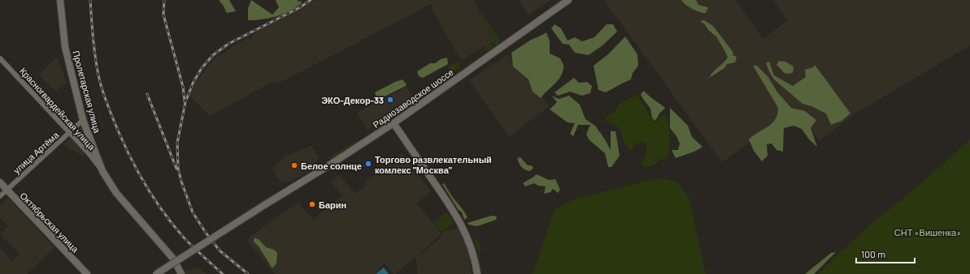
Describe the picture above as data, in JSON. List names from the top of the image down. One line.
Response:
{"streets":{"street":["Пролетарская улица","Радиозаводское шоссе","Красногвардейская улица","улица Артёма","Октябрьская улица"]},"crossings":[["Пролетарская улица","Красногвардейская улица"],["Пролетарская улица","улица Артёма"],["Красногвардейская улица","улица Артёма"],["улица Артёма","Октябрьская улица"]],"parks":["СНТ «Вишенка»"],"places":["ЭКО-Декор-33","Торгово развлекательный комлекс \"Москва\"","Белое солнце","Барин"],"scale_bar":"100 m"}
